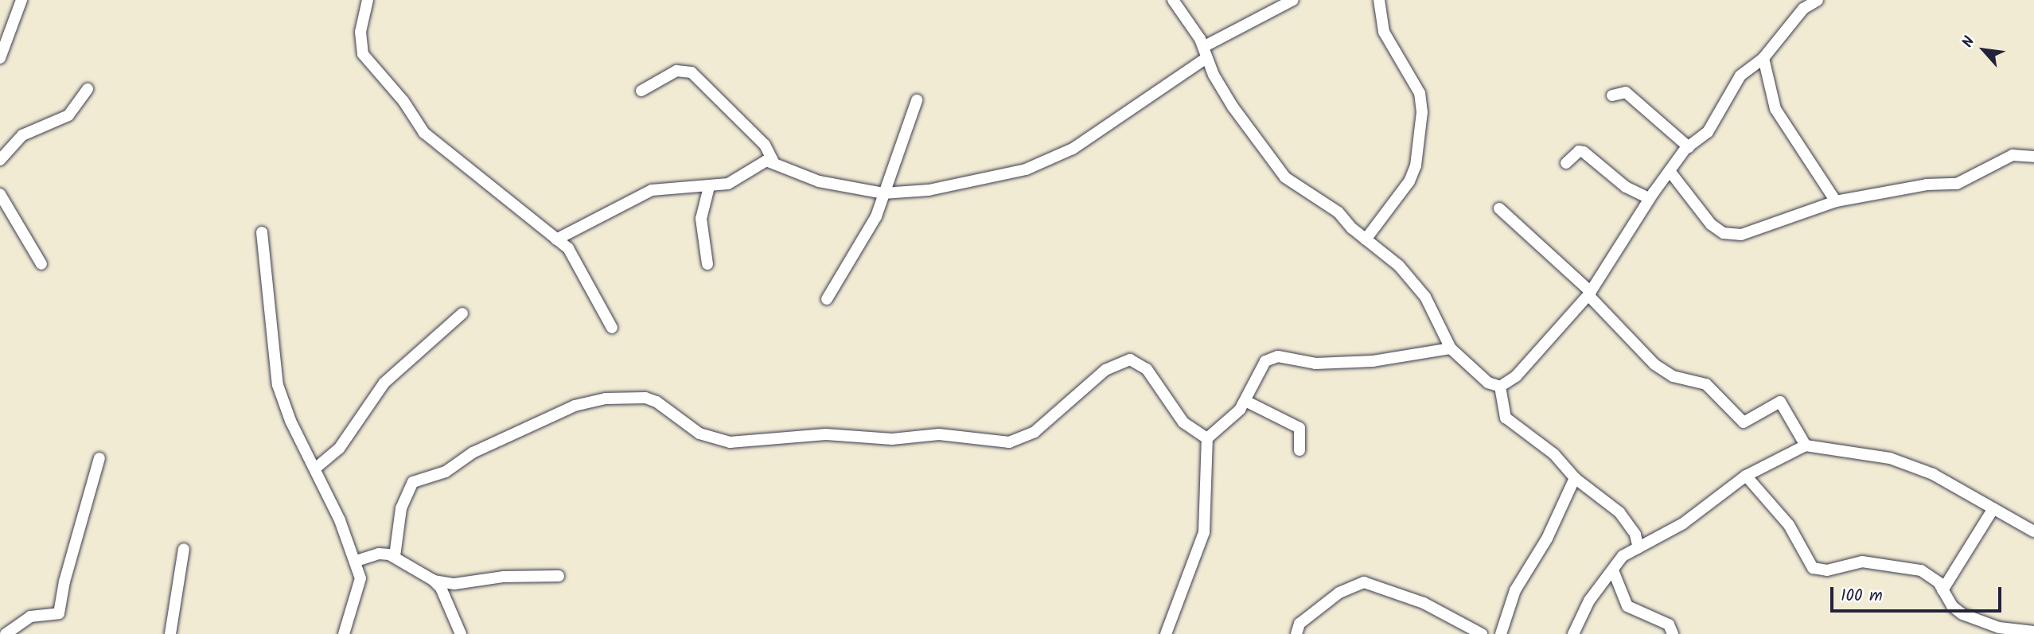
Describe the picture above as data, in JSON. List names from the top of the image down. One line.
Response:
{"scale_bar":"100 m","north":"top left"}
